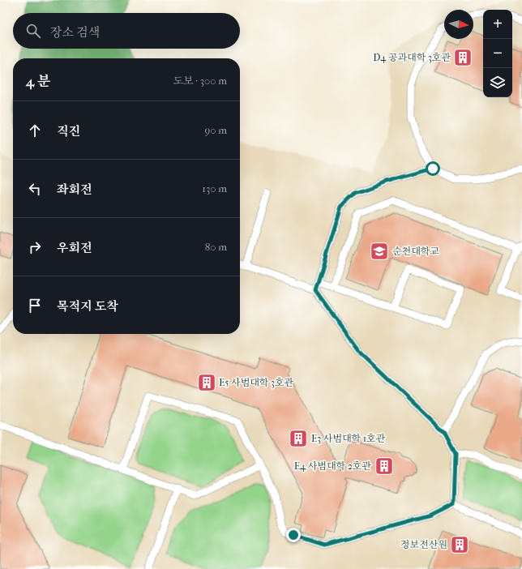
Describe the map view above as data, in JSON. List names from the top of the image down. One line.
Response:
{"places":{"building":["D4 공과대학 3호관","E5 사범대학 3호관","E3 사범대학 1호관","E4 사범대학 2호관","정보전산원"],"school or university":["순천대학교"]},"north":"right","page":{"map_buttons":["+","−"],"search":"장소 검색","heading":["4 분","도보 · 300 m"],"list":[["직진","90 m"],["좌회전","130 m"],["우회전","80 m"],"목적지 도착"]}}
